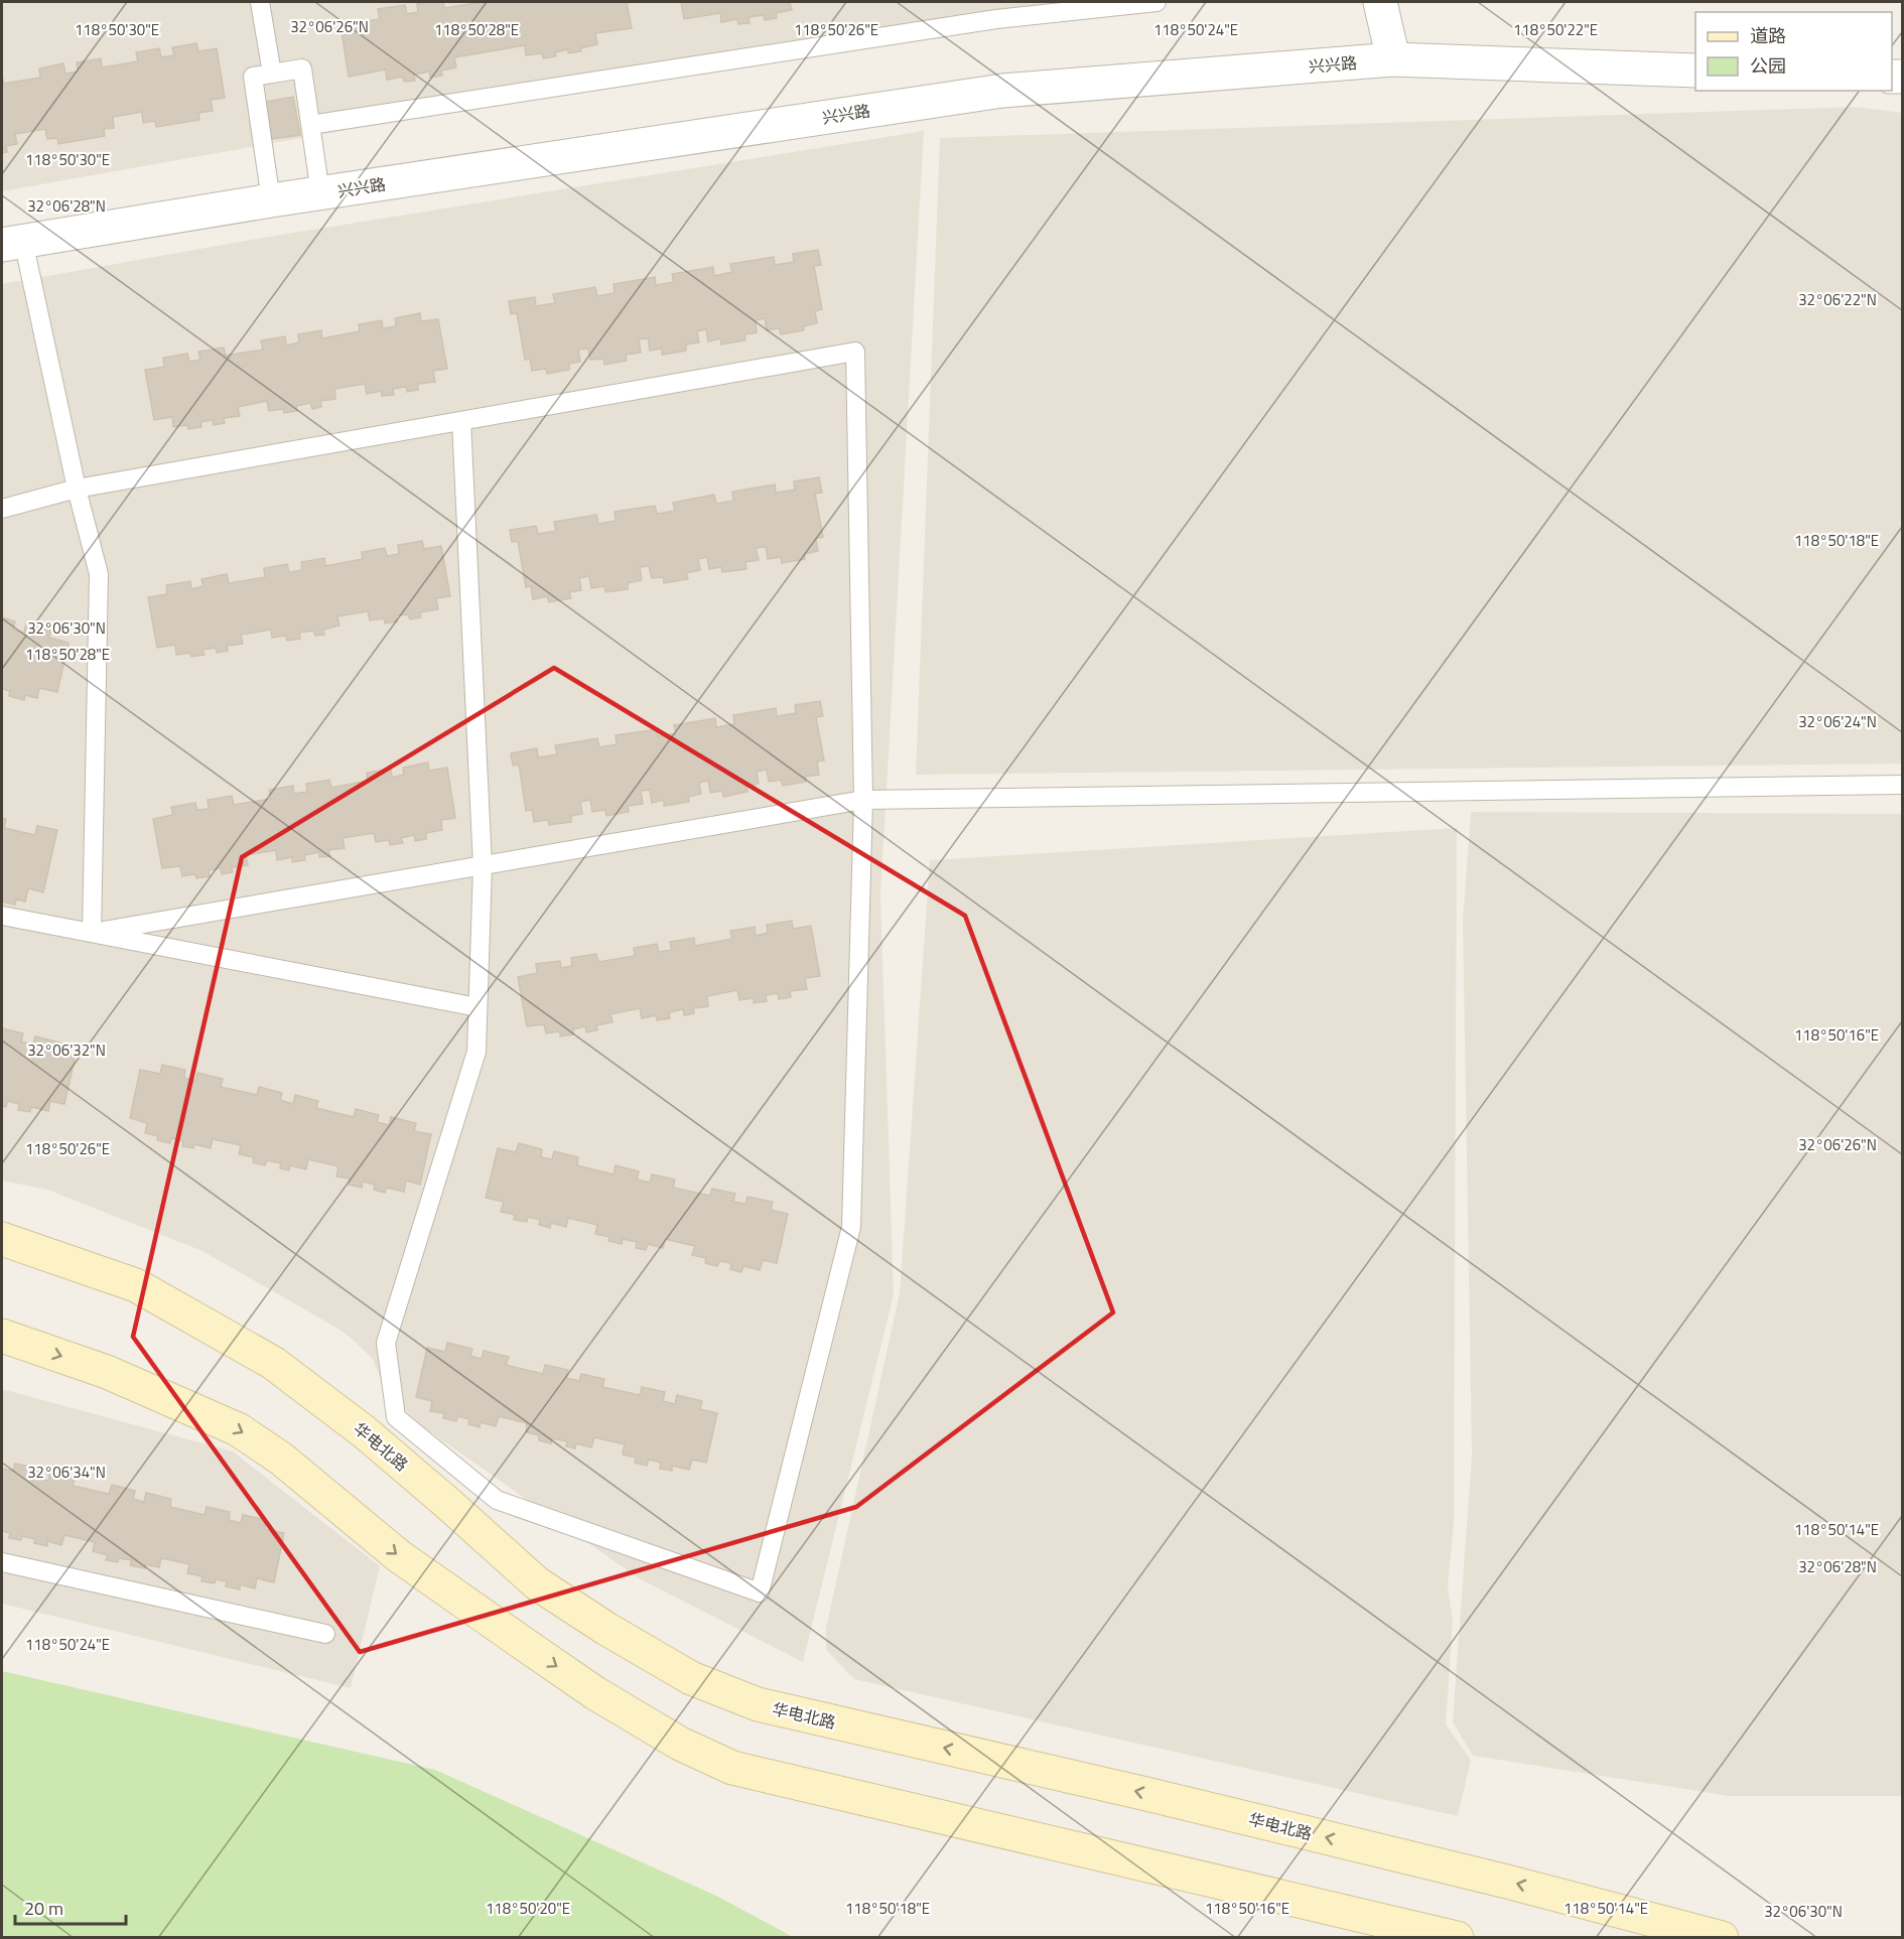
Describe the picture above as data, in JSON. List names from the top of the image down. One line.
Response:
{"streets":{"main road":["华电北路"],"street":["兴兴路"]},"legend":["道路","公园"],"scale_bar":"20 m","coordinates":["32°06'26\"N","118°50'30\"E","118°50'22\"E","118°50'28\"E","118°50'26\"E","118°50'24\"E","32°06'28\"N","32°06'22\"N","118°50'18\"E","32°06'30\"N","32°06'24\"N","118°50'16\"E","32°06'32\"N","32°06'34\"N","118°50'14\"E","118°50'20\"E"]}
